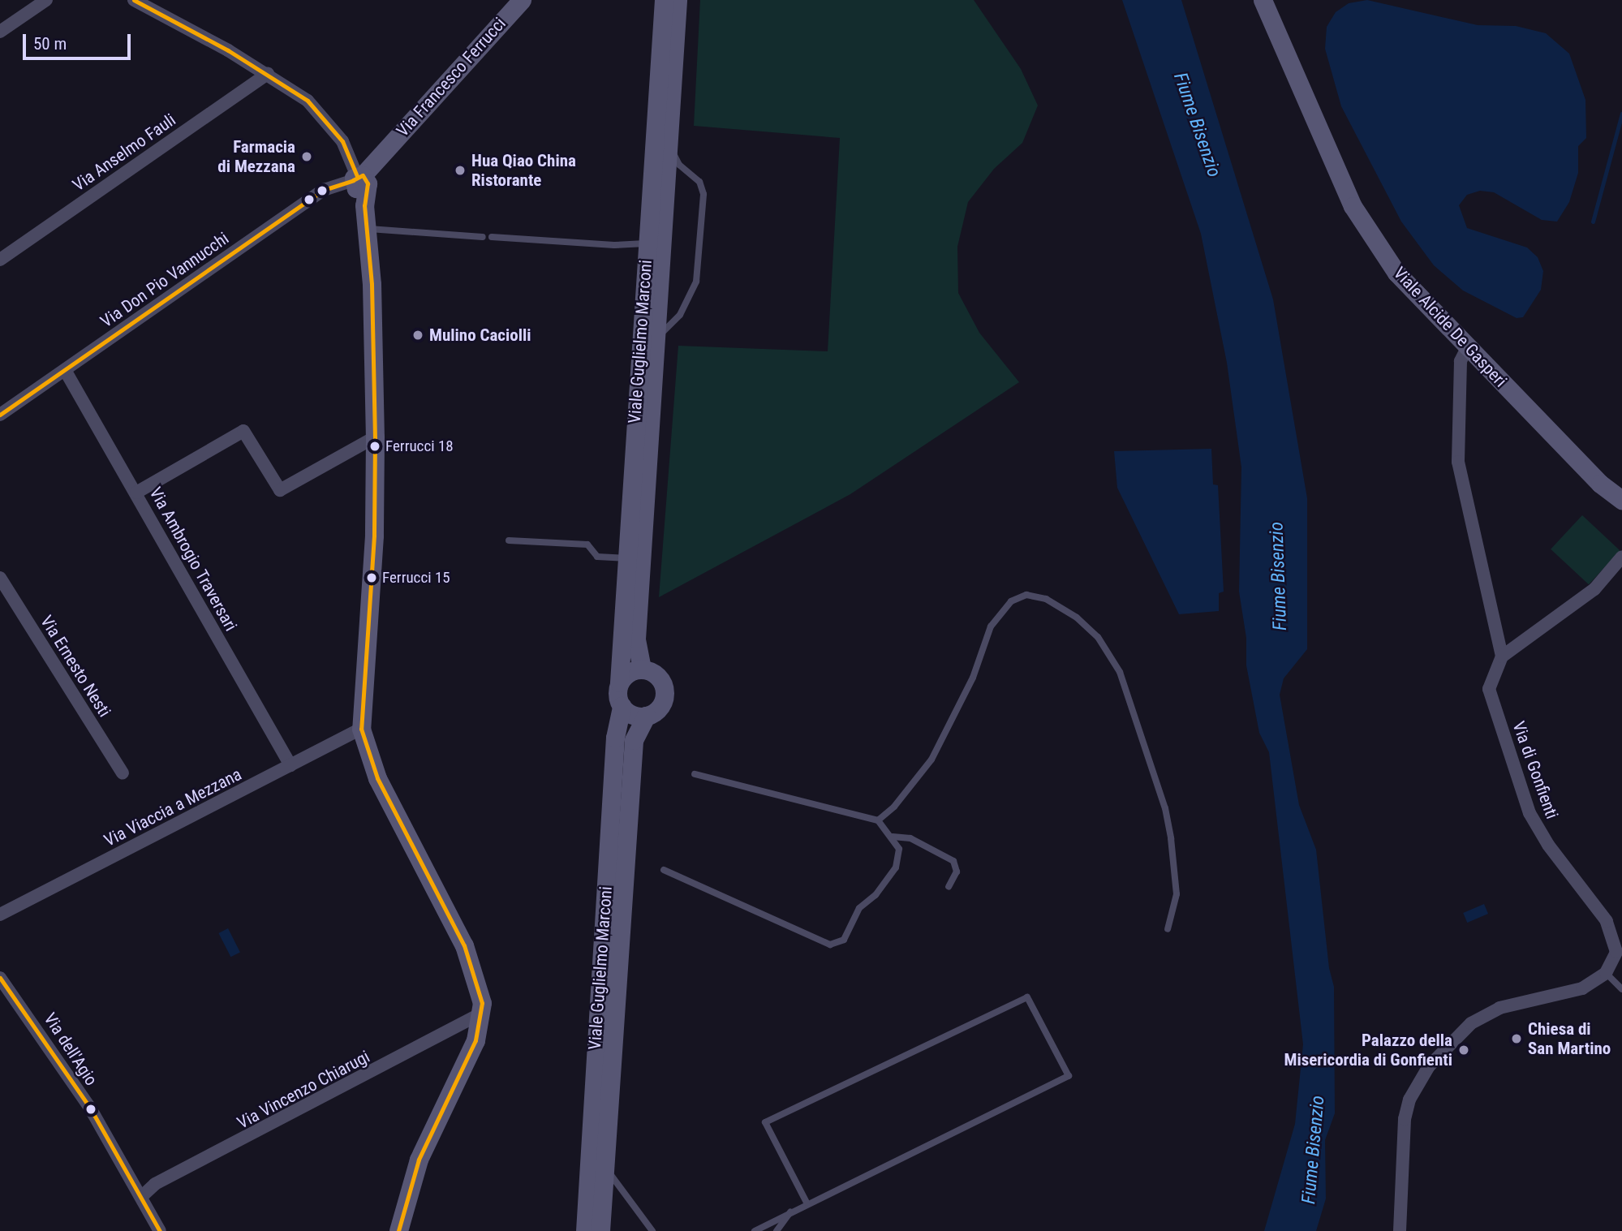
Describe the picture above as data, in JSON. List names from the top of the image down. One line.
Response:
{"streets":{"main road":["Via Francesco Ferrucci","Viale Alcide De Gasperi","Viale Guglielmo Marconi"],"street":["Via Anselmo Fauli","Via Don Pio Vannucchi","Via Ambrogio Traversari","Via Ernesto Nesti","Via di Gonfienti","Via Viaccia a Mezzana","Via dell'Agio","Via Vincenzo Chiarugi"]},"crossings":[["Via Francesco Ferrucci","Via Don Pio Vannucchi"],["Via Don Pio Vannucchi","Via Ambrogio Traversari"],["Via Ambrogio Traversari","Via Viaccia a Mezzana"],["Via dell'Agio","Via Vincenzo Chiarugi"]],"water":["Fiume Bisenzio"],"places":["Farmacia di Mezzana","Hua Qiao China Ristorante","Mulino Caciolli","Ferrucci 18","Ferrucci 15","Chiesa di San Martino","Palazzo della Misericordia di Gonfienti"],"scale_bar":"50 m"}
